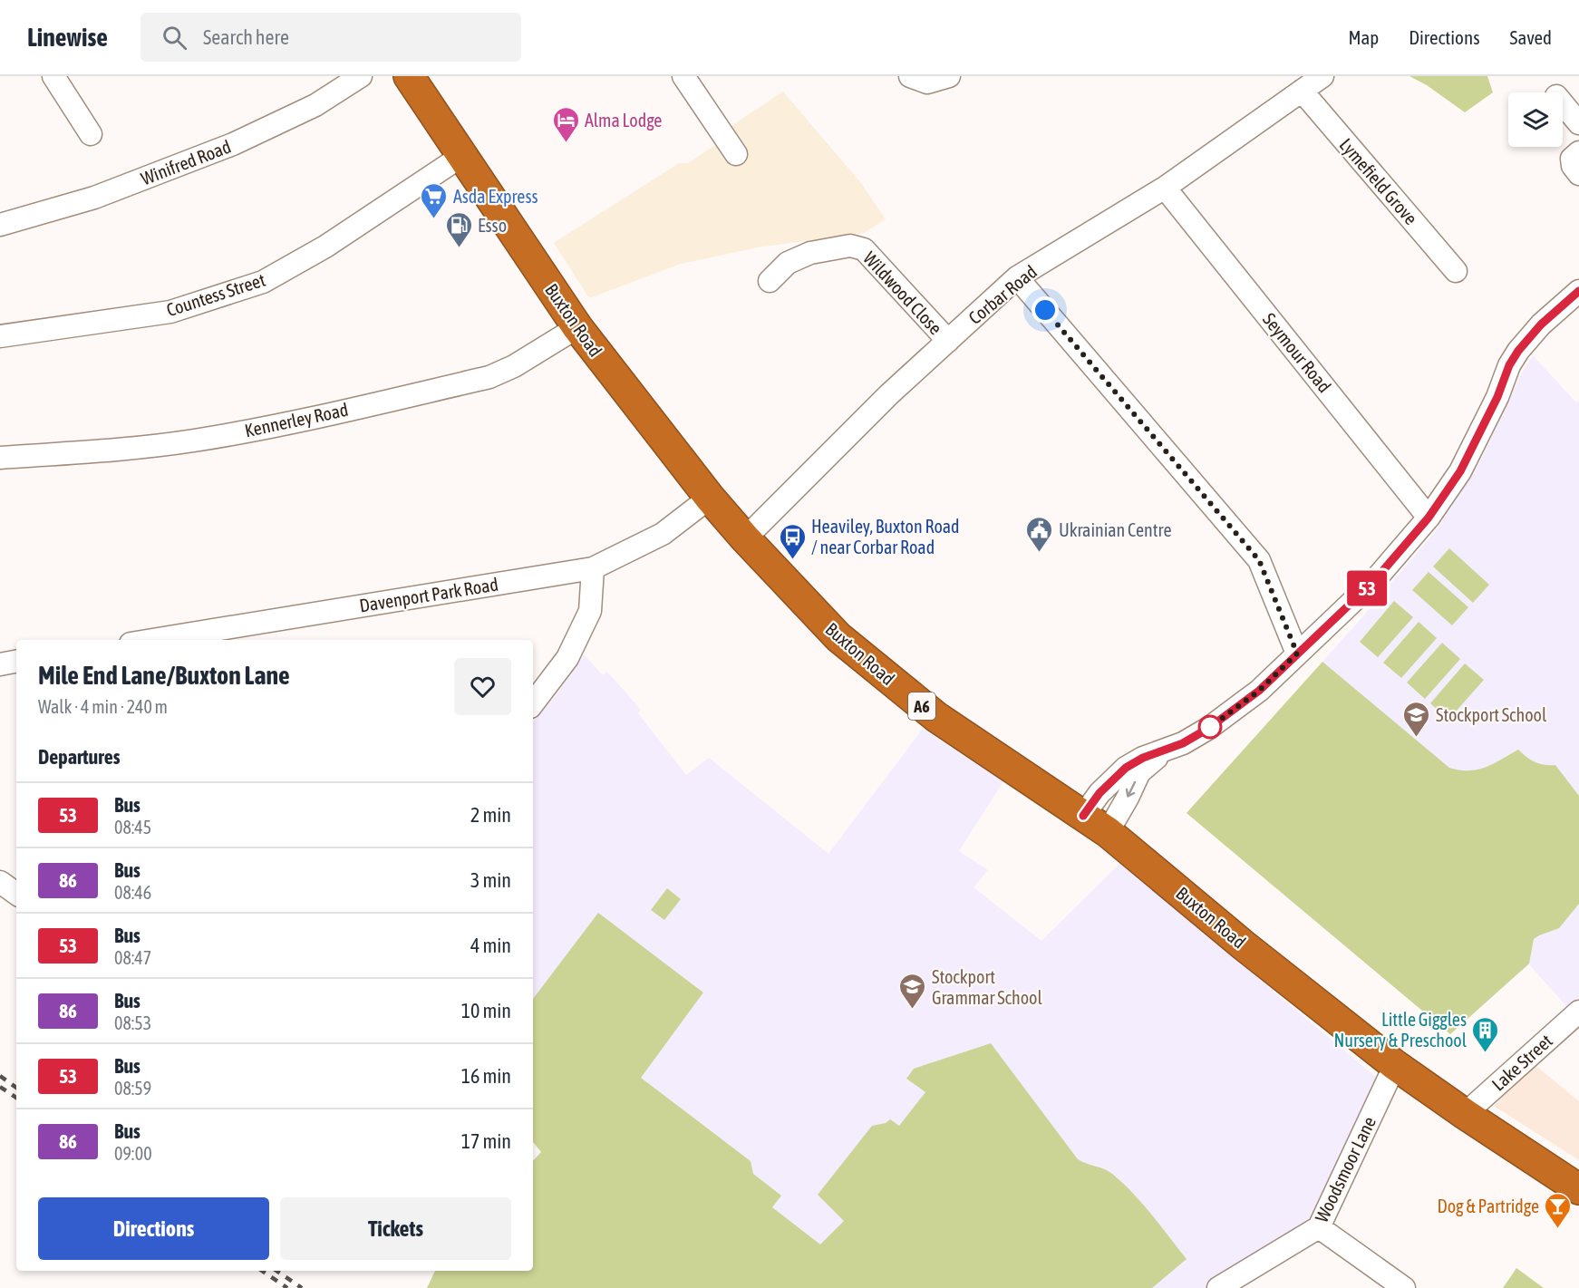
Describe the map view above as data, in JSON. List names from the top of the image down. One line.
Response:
{"streets":{"highway":["Buxton Road","A6"],"street":["Winifred Road","Lymefield Grove","Wildwood Close","Countess Street","Corbar Road","Seymour Road","Kennerley Road","Davenport Park Road","Lake Street","Woodsmoor Lane"]},"crossings":[["Lymefield Grove","Corbar Road"],["Wildwood Close","Corbar Road"],["Countess Street","Buxton Road"],["Corbar Road","Buxton Road"],["Corbar Road","Seymour Road"],["Buxton Road","Kennerley Road"],["Buxton Road","Davenport Park Road"],["Buxton Road","Lake Street"],["Buxton Road","Woodsmoor Lane"]],"places":{"hotel":["Alma Lodge"],"supermarket":["Asda Express"],"fuel station":["Esso"],"public building":["Ukrainian Centre"],"bus stop":["Heaviley, Buxton Road / near Corbar Road"],"school or university":["Stockport School","Stockport Grammar School"],"building":["Little Giggles Nursery & Preschool"],"bar":["Dog & Partridge"]},"lines":["bus line 53"],"page":{"header":"Linewise","search":"Search here","nav":["Map","Directions","Saved"],"on_map":"53","heading":[["Mile End Lane/Buxton Lane","Walk · 4 min · 240 m"],"Departures"],"list":[{"mark":"53","name":"Bus","note":"08:45","value":"2 min"},{"mark":"86","name":"Bus","note":"08:46","value":"3 min"},{"mark":"53","name":"Bus","note":"08:47","value":"4 min"},{"mark":"86","name":"Bus","note":"08:53","value":"10 min"},{"mark":"53","name":"Bus","note":"08:59","value":"16 min"},{"mark":"86","name":"Bus","note":"09:00","value":"17 min"}],"buttons":["Directions","Tickets"]}}
